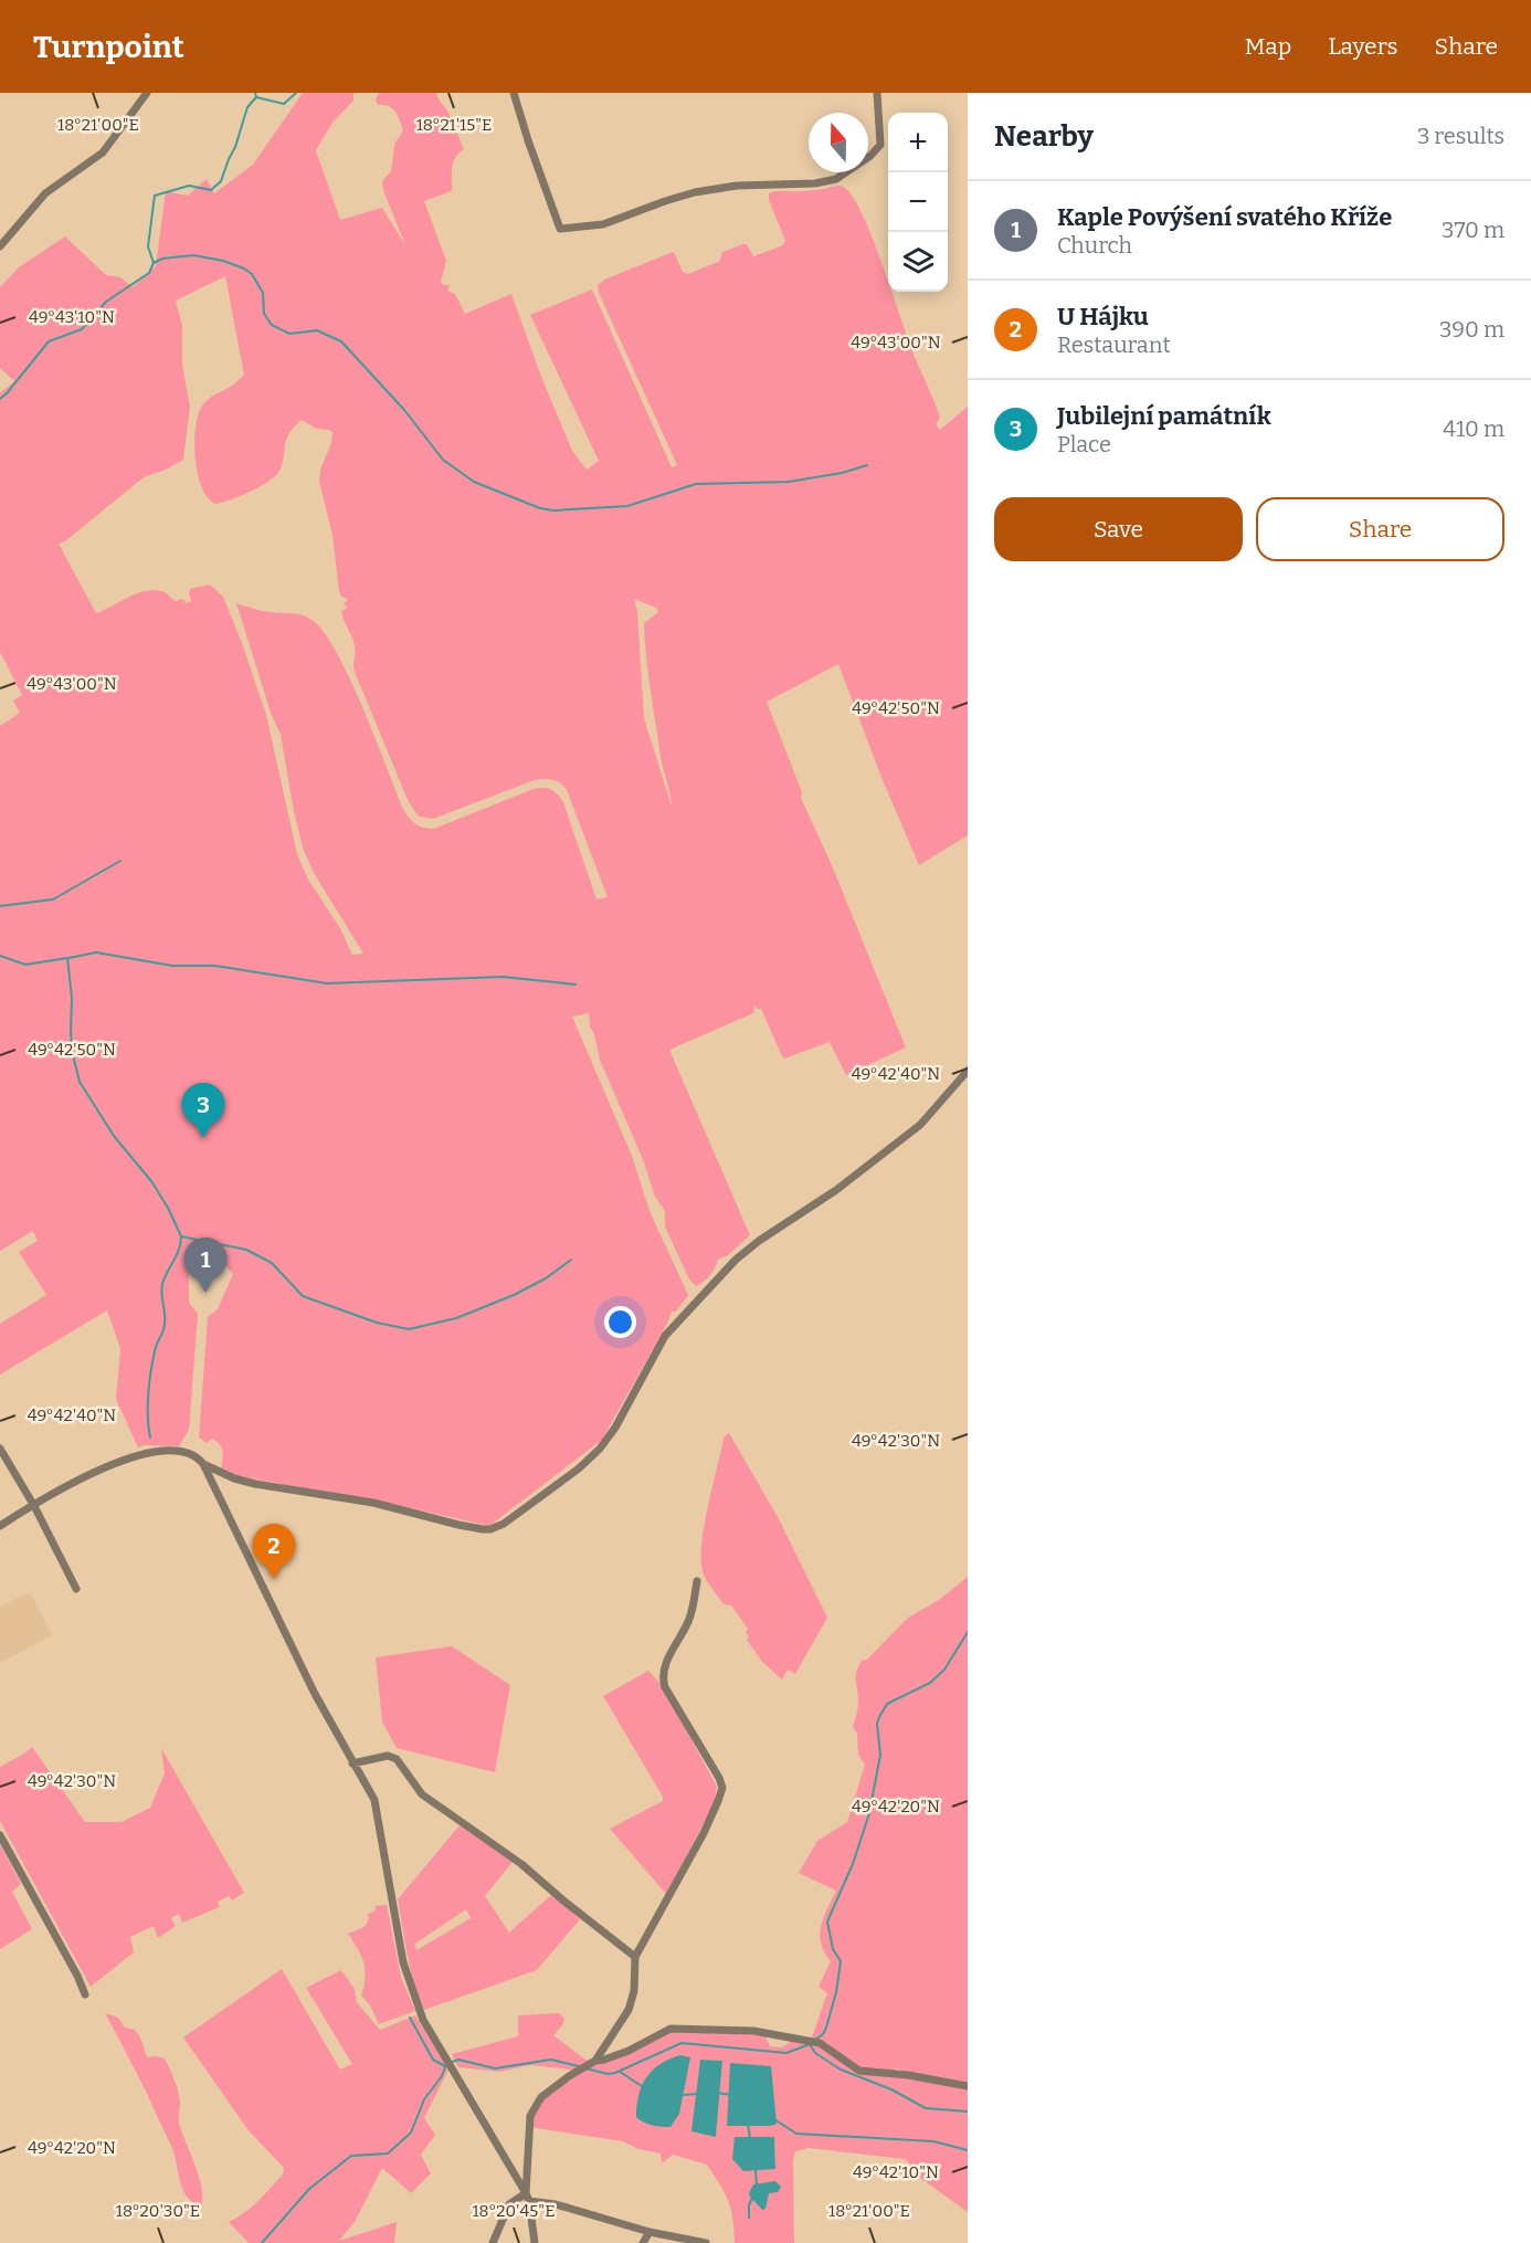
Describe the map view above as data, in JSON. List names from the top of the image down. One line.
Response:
{"north":"top","page":{"header":"Turnpoint","nav":["Map","Layers","Share"],"heading":["Nearby","3 results"],"map_buttons":["+","−"],"list":[{"mark":"1","name":"Kaple Povýšení svatého Kříže","note":"Church","value":"370 m"},{"mark":"2","name":"U Hájku","note":"Restaurant","value":"390 m"},{"mark":"3","name":"Jubilejní památník","note":"Place","value":"410 m"}],"buttons":["Save","Share"],"pins":["3","1","2"]},"coordinates":["18°21'00\"E","18°21'15\"E","49°43'10\"N","49°43'00\"N","49°42'50\"N","49°42'40\"N","49°42'30\"N","49°42'20\"N","49°42'10\"N","18°20'30\"E","18°20'45\"E"]}
